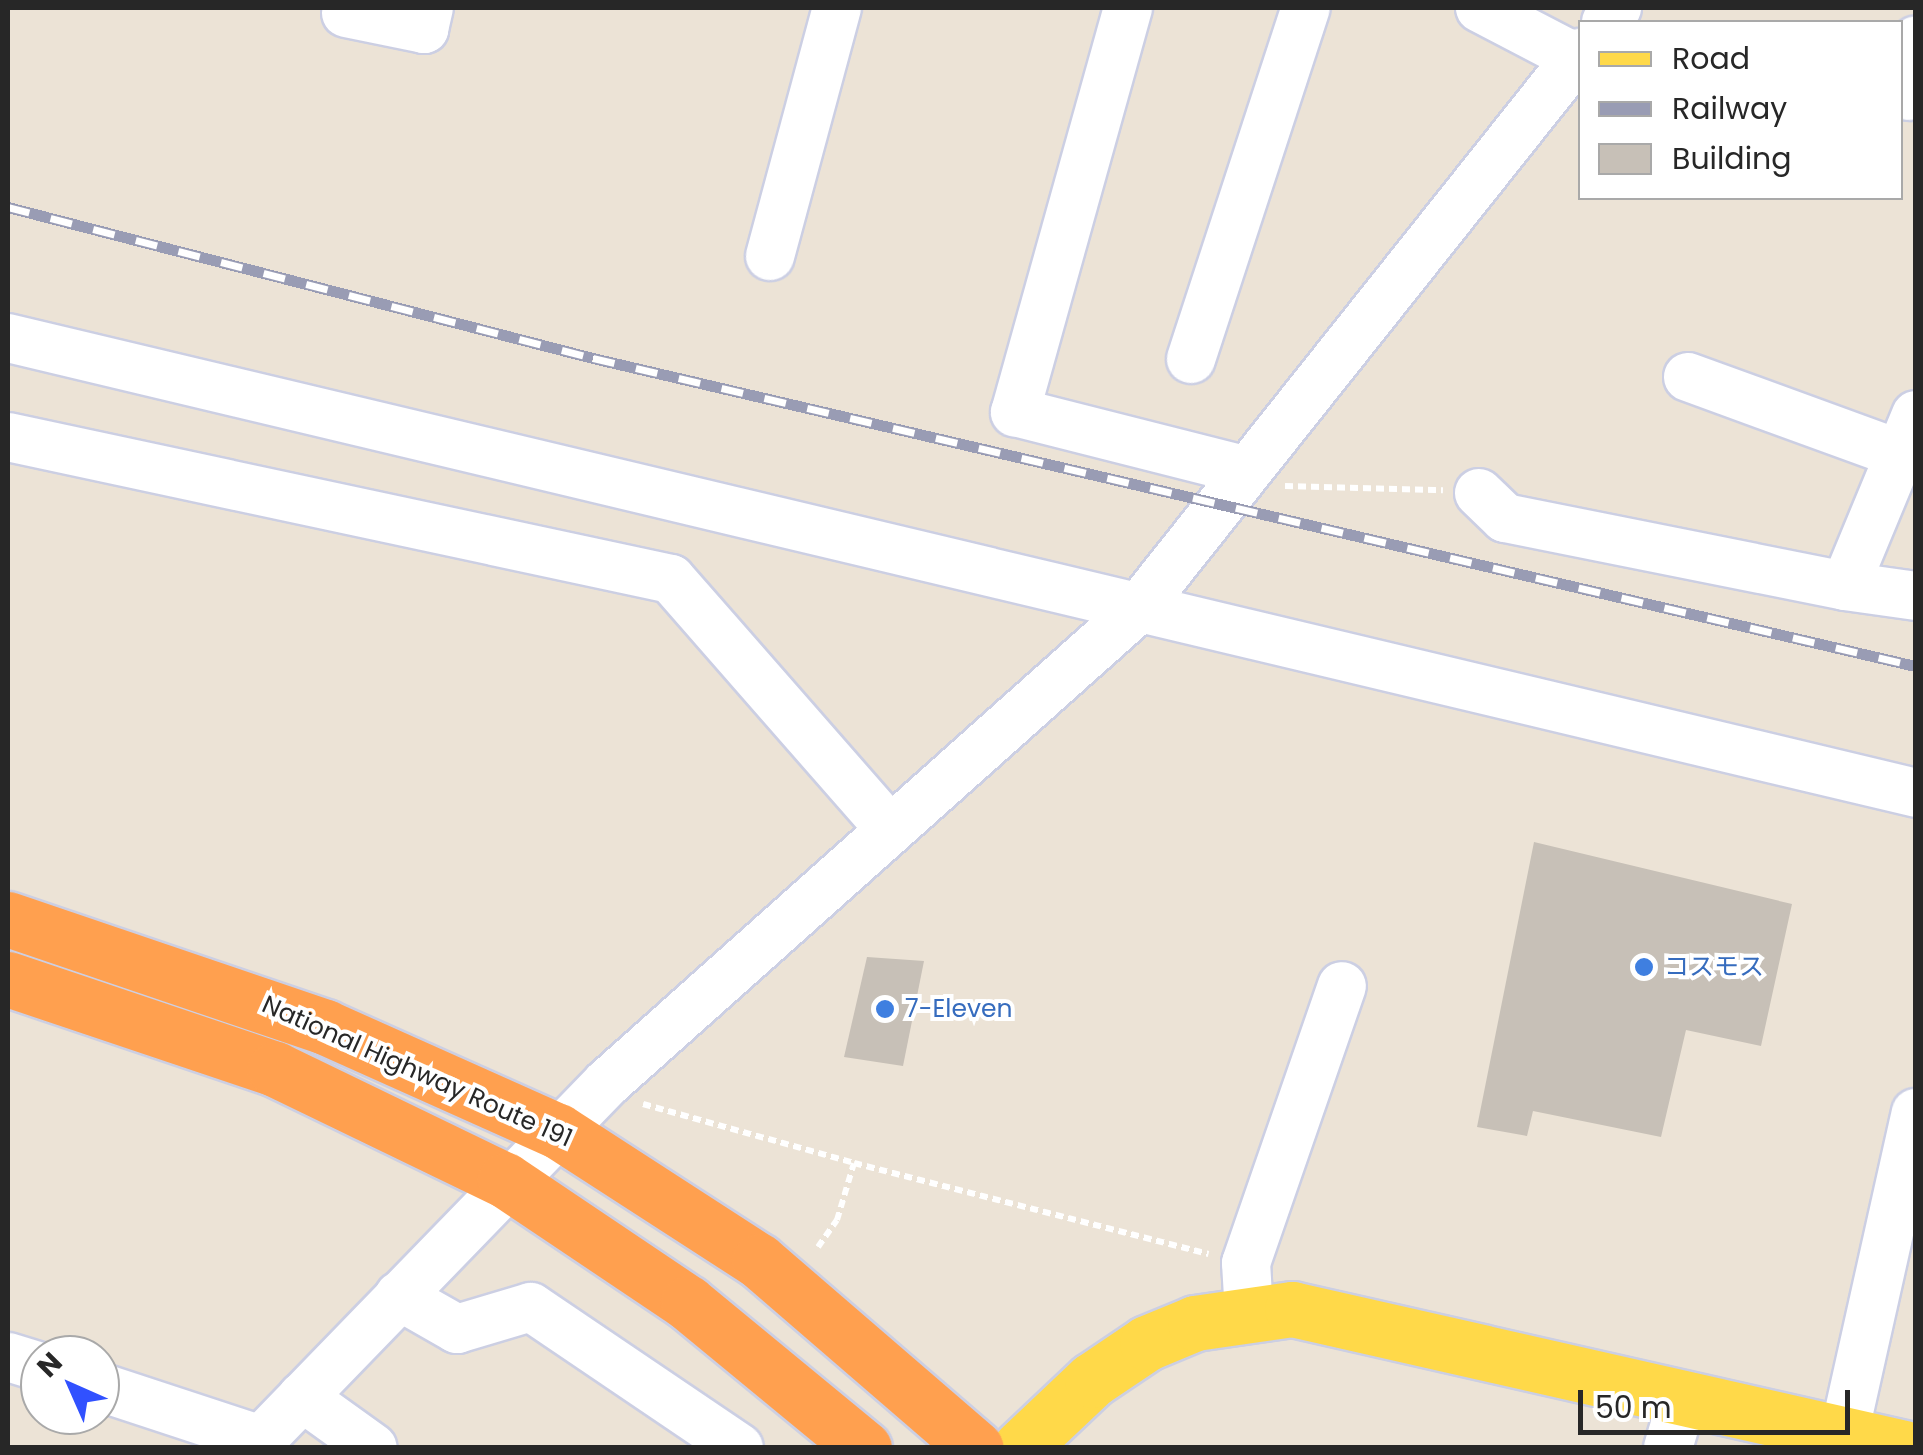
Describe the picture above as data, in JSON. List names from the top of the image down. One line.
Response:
{"streets":{"highway":["National Highway Route 191"]},"places":["コスモス","7-Eleven"],"legend":["Road","Railway","Building"],"scale_bar":"50 m","north":"top left"}
